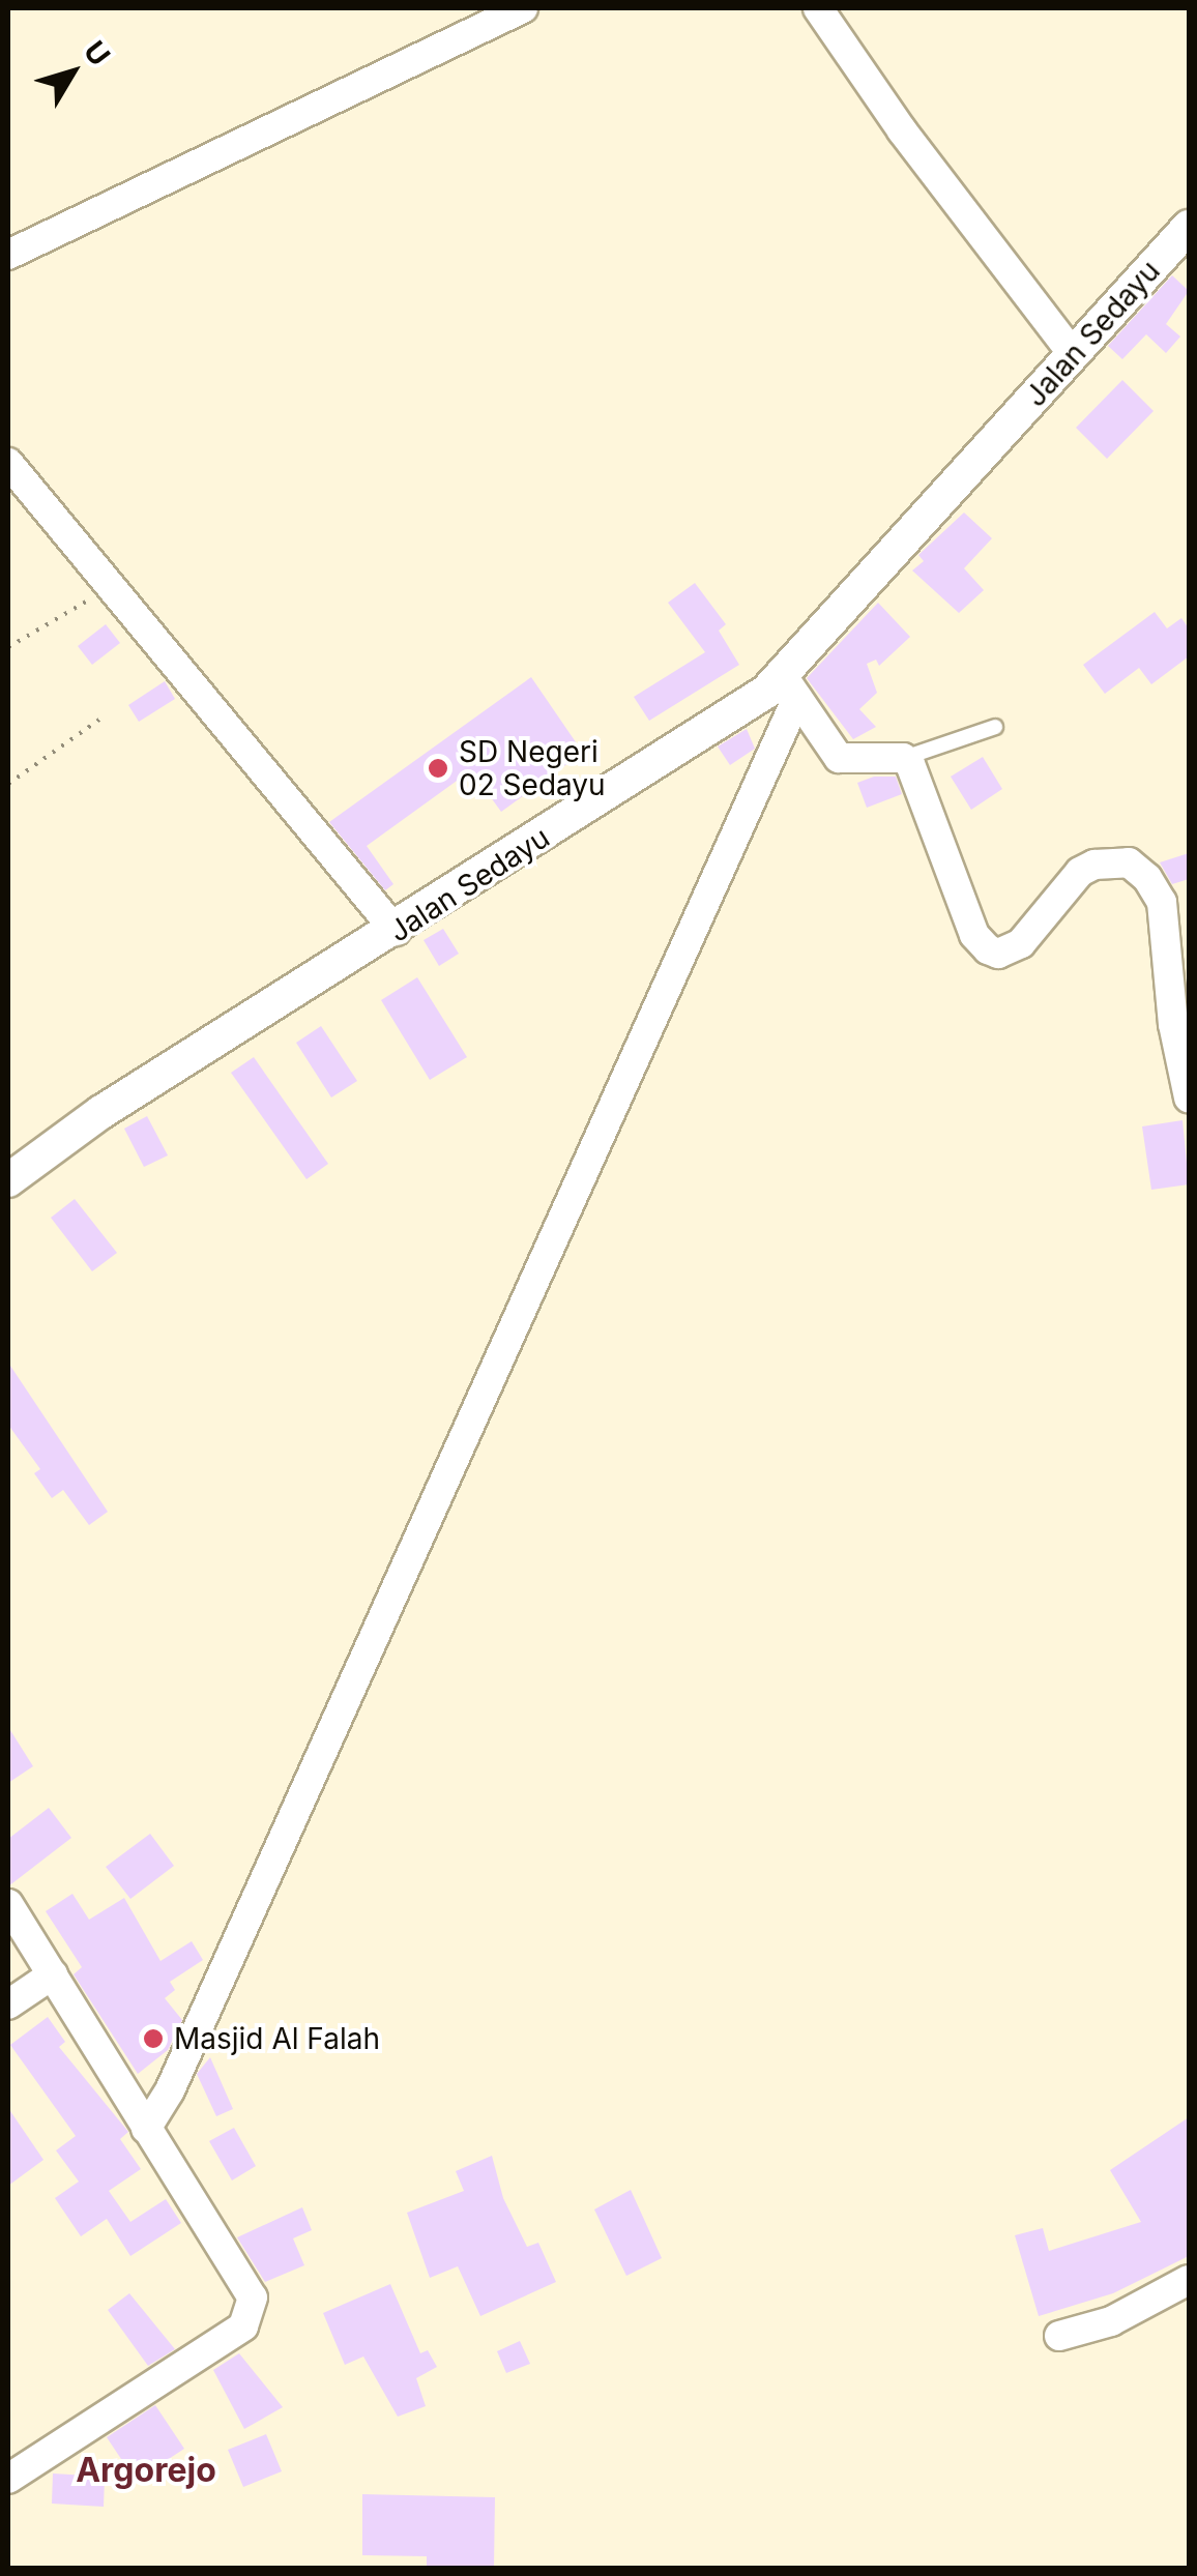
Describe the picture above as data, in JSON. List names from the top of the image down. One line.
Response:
{"streets":{"street":["Jalan Sedayu"]},"districts":["Argorejo"],"places":["SD Negeri 02 Sedayu","Masjid Al Falah"],"north":"top right"}
